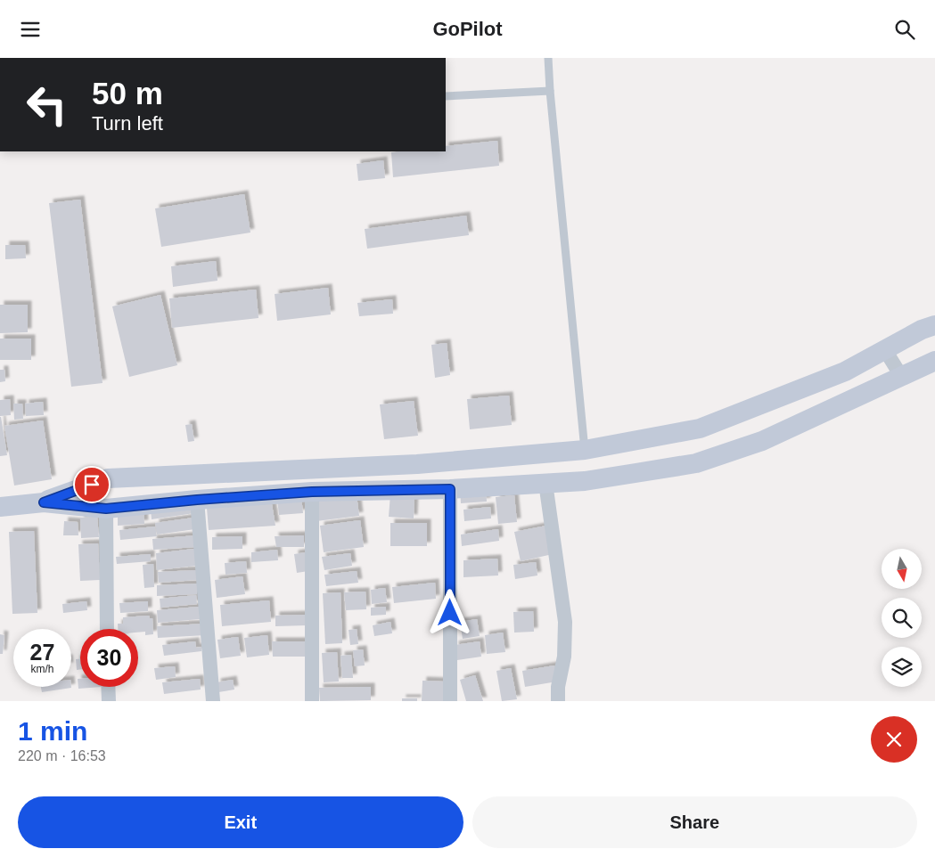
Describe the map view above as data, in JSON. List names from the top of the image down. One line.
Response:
{"north":"bottom","page":{"header":"GoPilot","turn":["50 m","Turn left"],"speed":"27 km/h","limit":"30","heading":["1 min","220 m · 16:53"],"buttons":["Exit","Share"]}}
